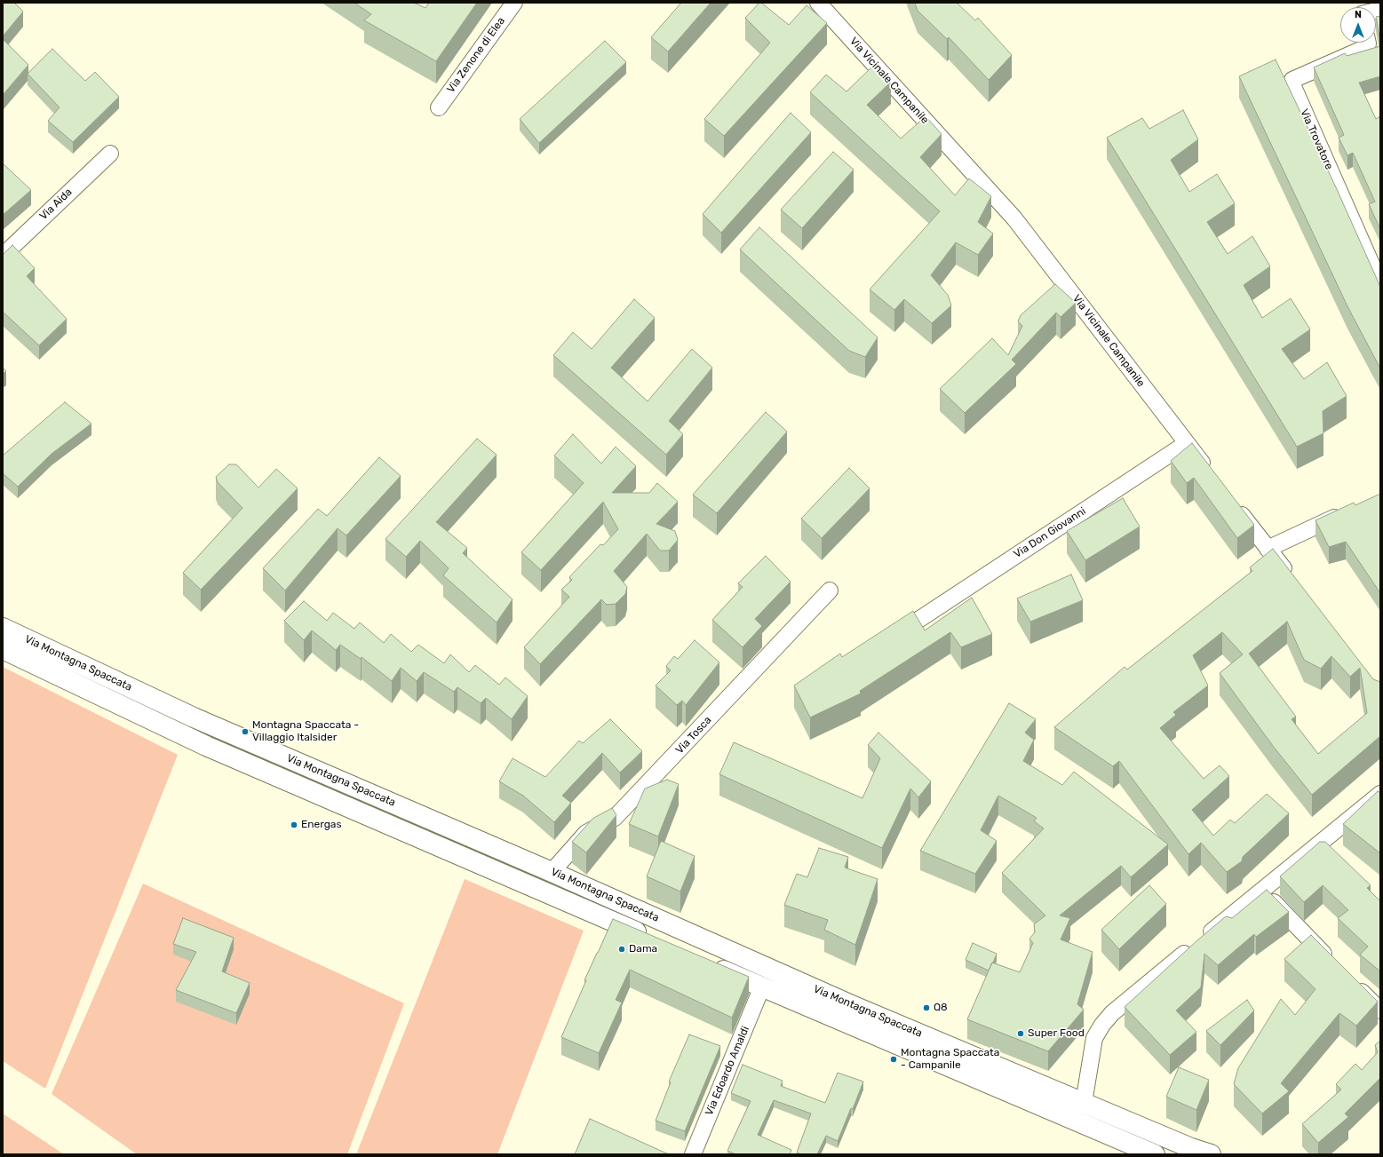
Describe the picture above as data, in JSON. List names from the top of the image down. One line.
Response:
{"streets":{"main road":["Via Montagna Spaccata"],"street":["Via Zenone di Elea","Via Vicinale Campanile","Via Trovatore","Via Aida","Via Don Giovanni","Via Tosca","Via Edoardo Amaldi"]},"crossings":[["Via Vicinale Campanile","Via Don Giovanni"],["Via Montagna Spaccata","Via Tosca"],["Via Montagna Spaccata","Via Edoardo Amaldi"]],"places":["Montagna Spaccata - Villaggio Italsider","Energas","Dama","Q8","Super Food","Montagna Spaccata - Campanile"],"north":"top"}
